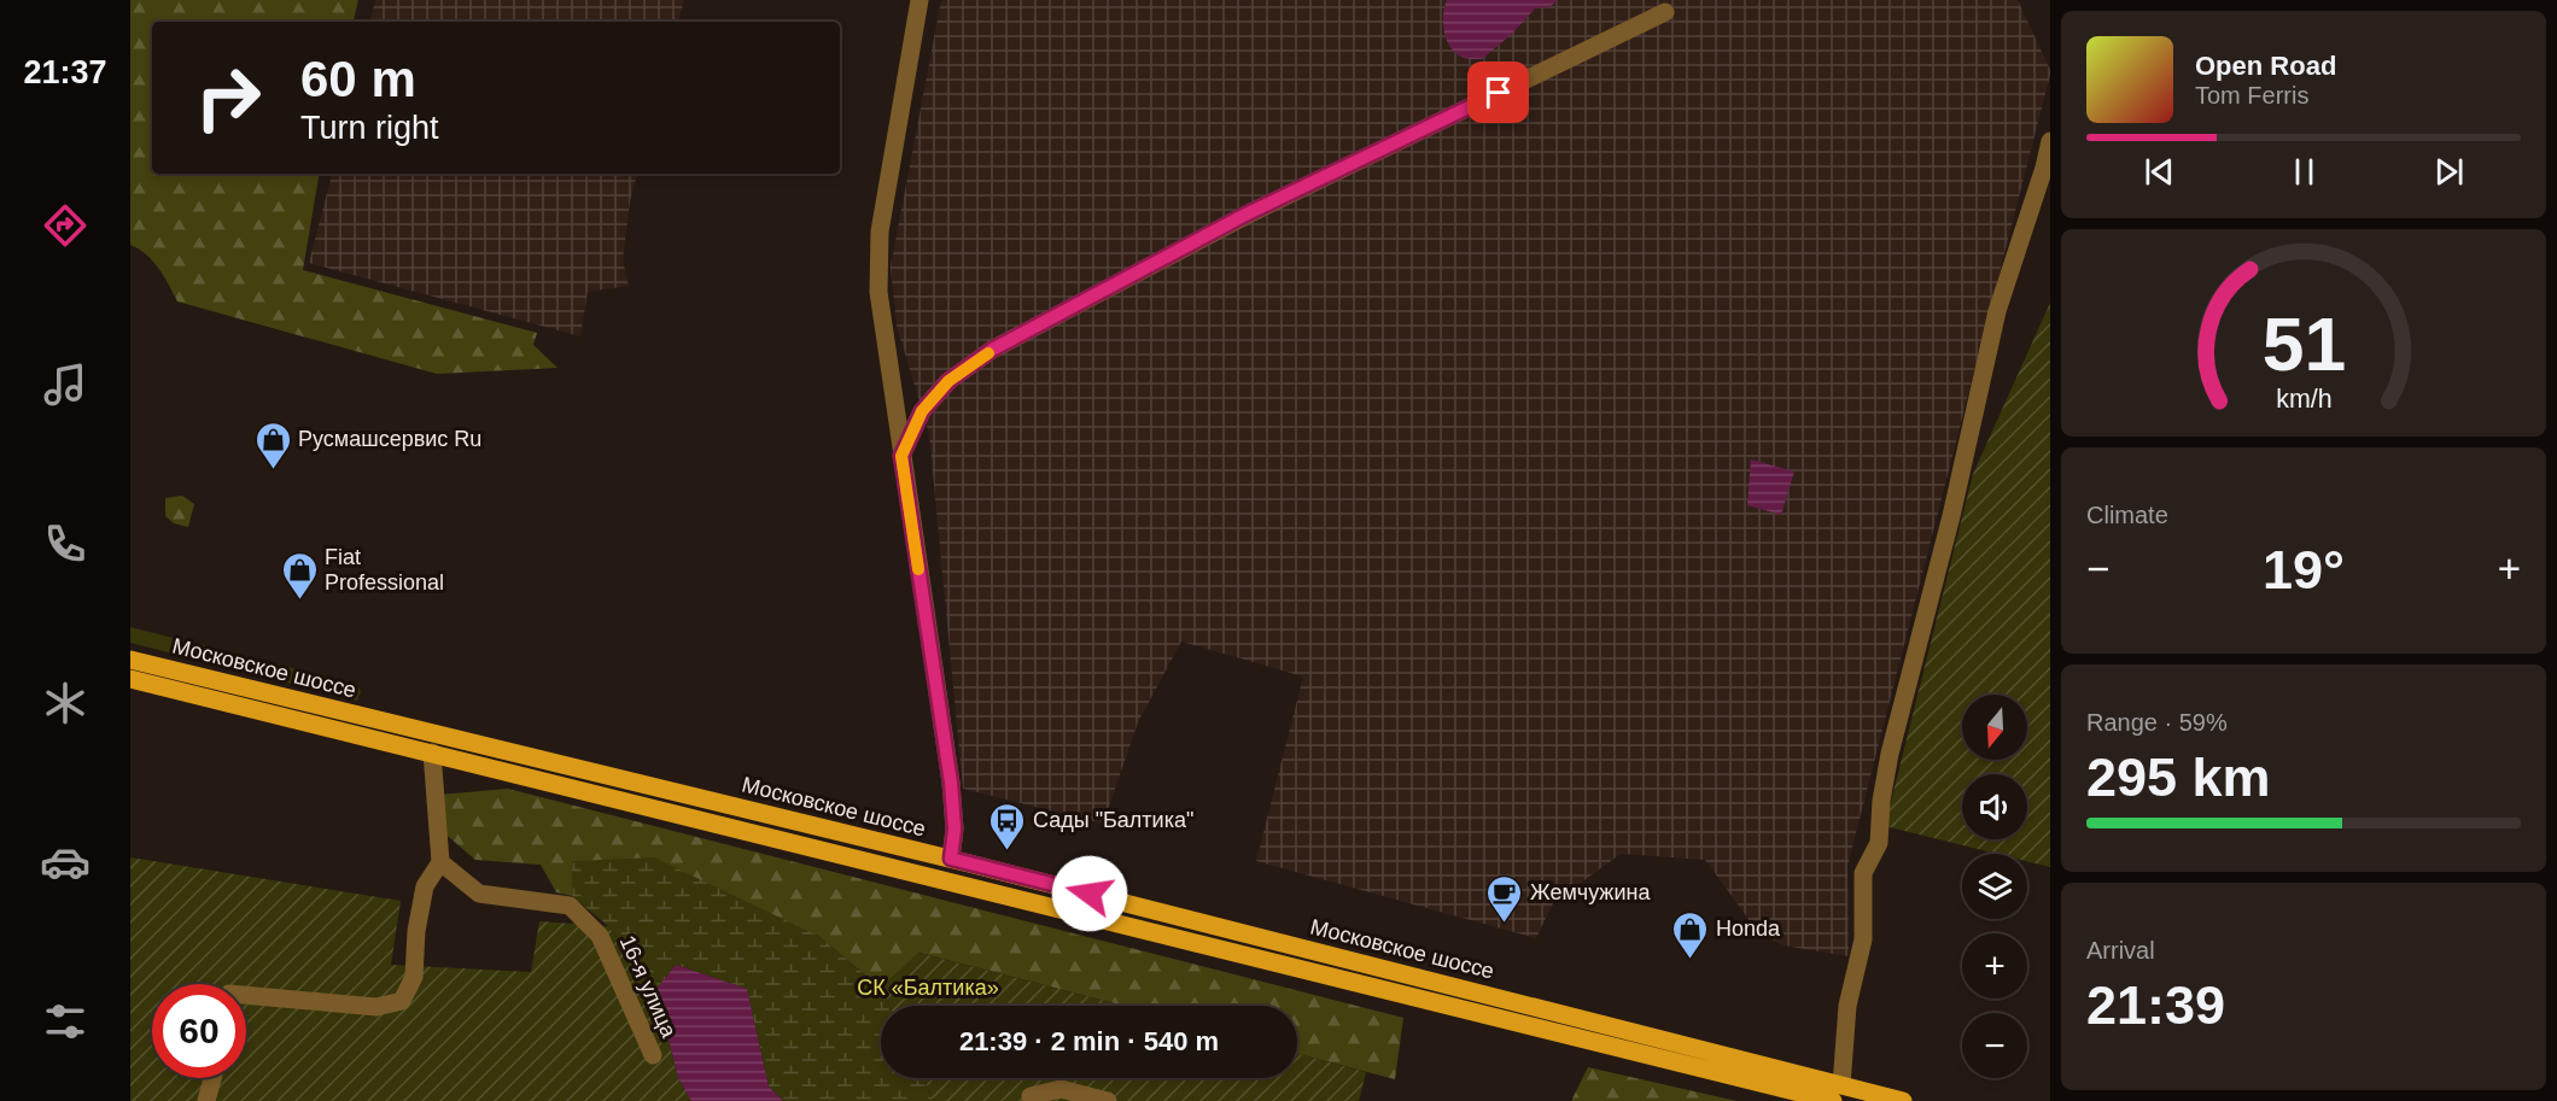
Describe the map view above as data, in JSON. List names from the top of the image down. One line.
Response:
{"streets":{"main road":["Московское шоссе"],"street":["16-я улица"]},"parks":["СК «Балтика»"],"places":{"shop":["Русмашсервис Ru","Fiat Professional","Honda"],"bus stop":["Сады \"Балтика\""],"cafe":["Жемчужина"]},"north":"bottom","page":{"tabs":"21:37","turn":["60 m","Turn right"],"song":["Open Road","Tom Ferris"],"tile":["Climate",["Range · 59%","295 km"],["Arrival","21:39"]],"heat":["−","19°","+"],"map_buttons":["+","−"],"limit":"60","trip":"21:39 · 2 min · 540 m","gauge":["51","km/h"]}}
